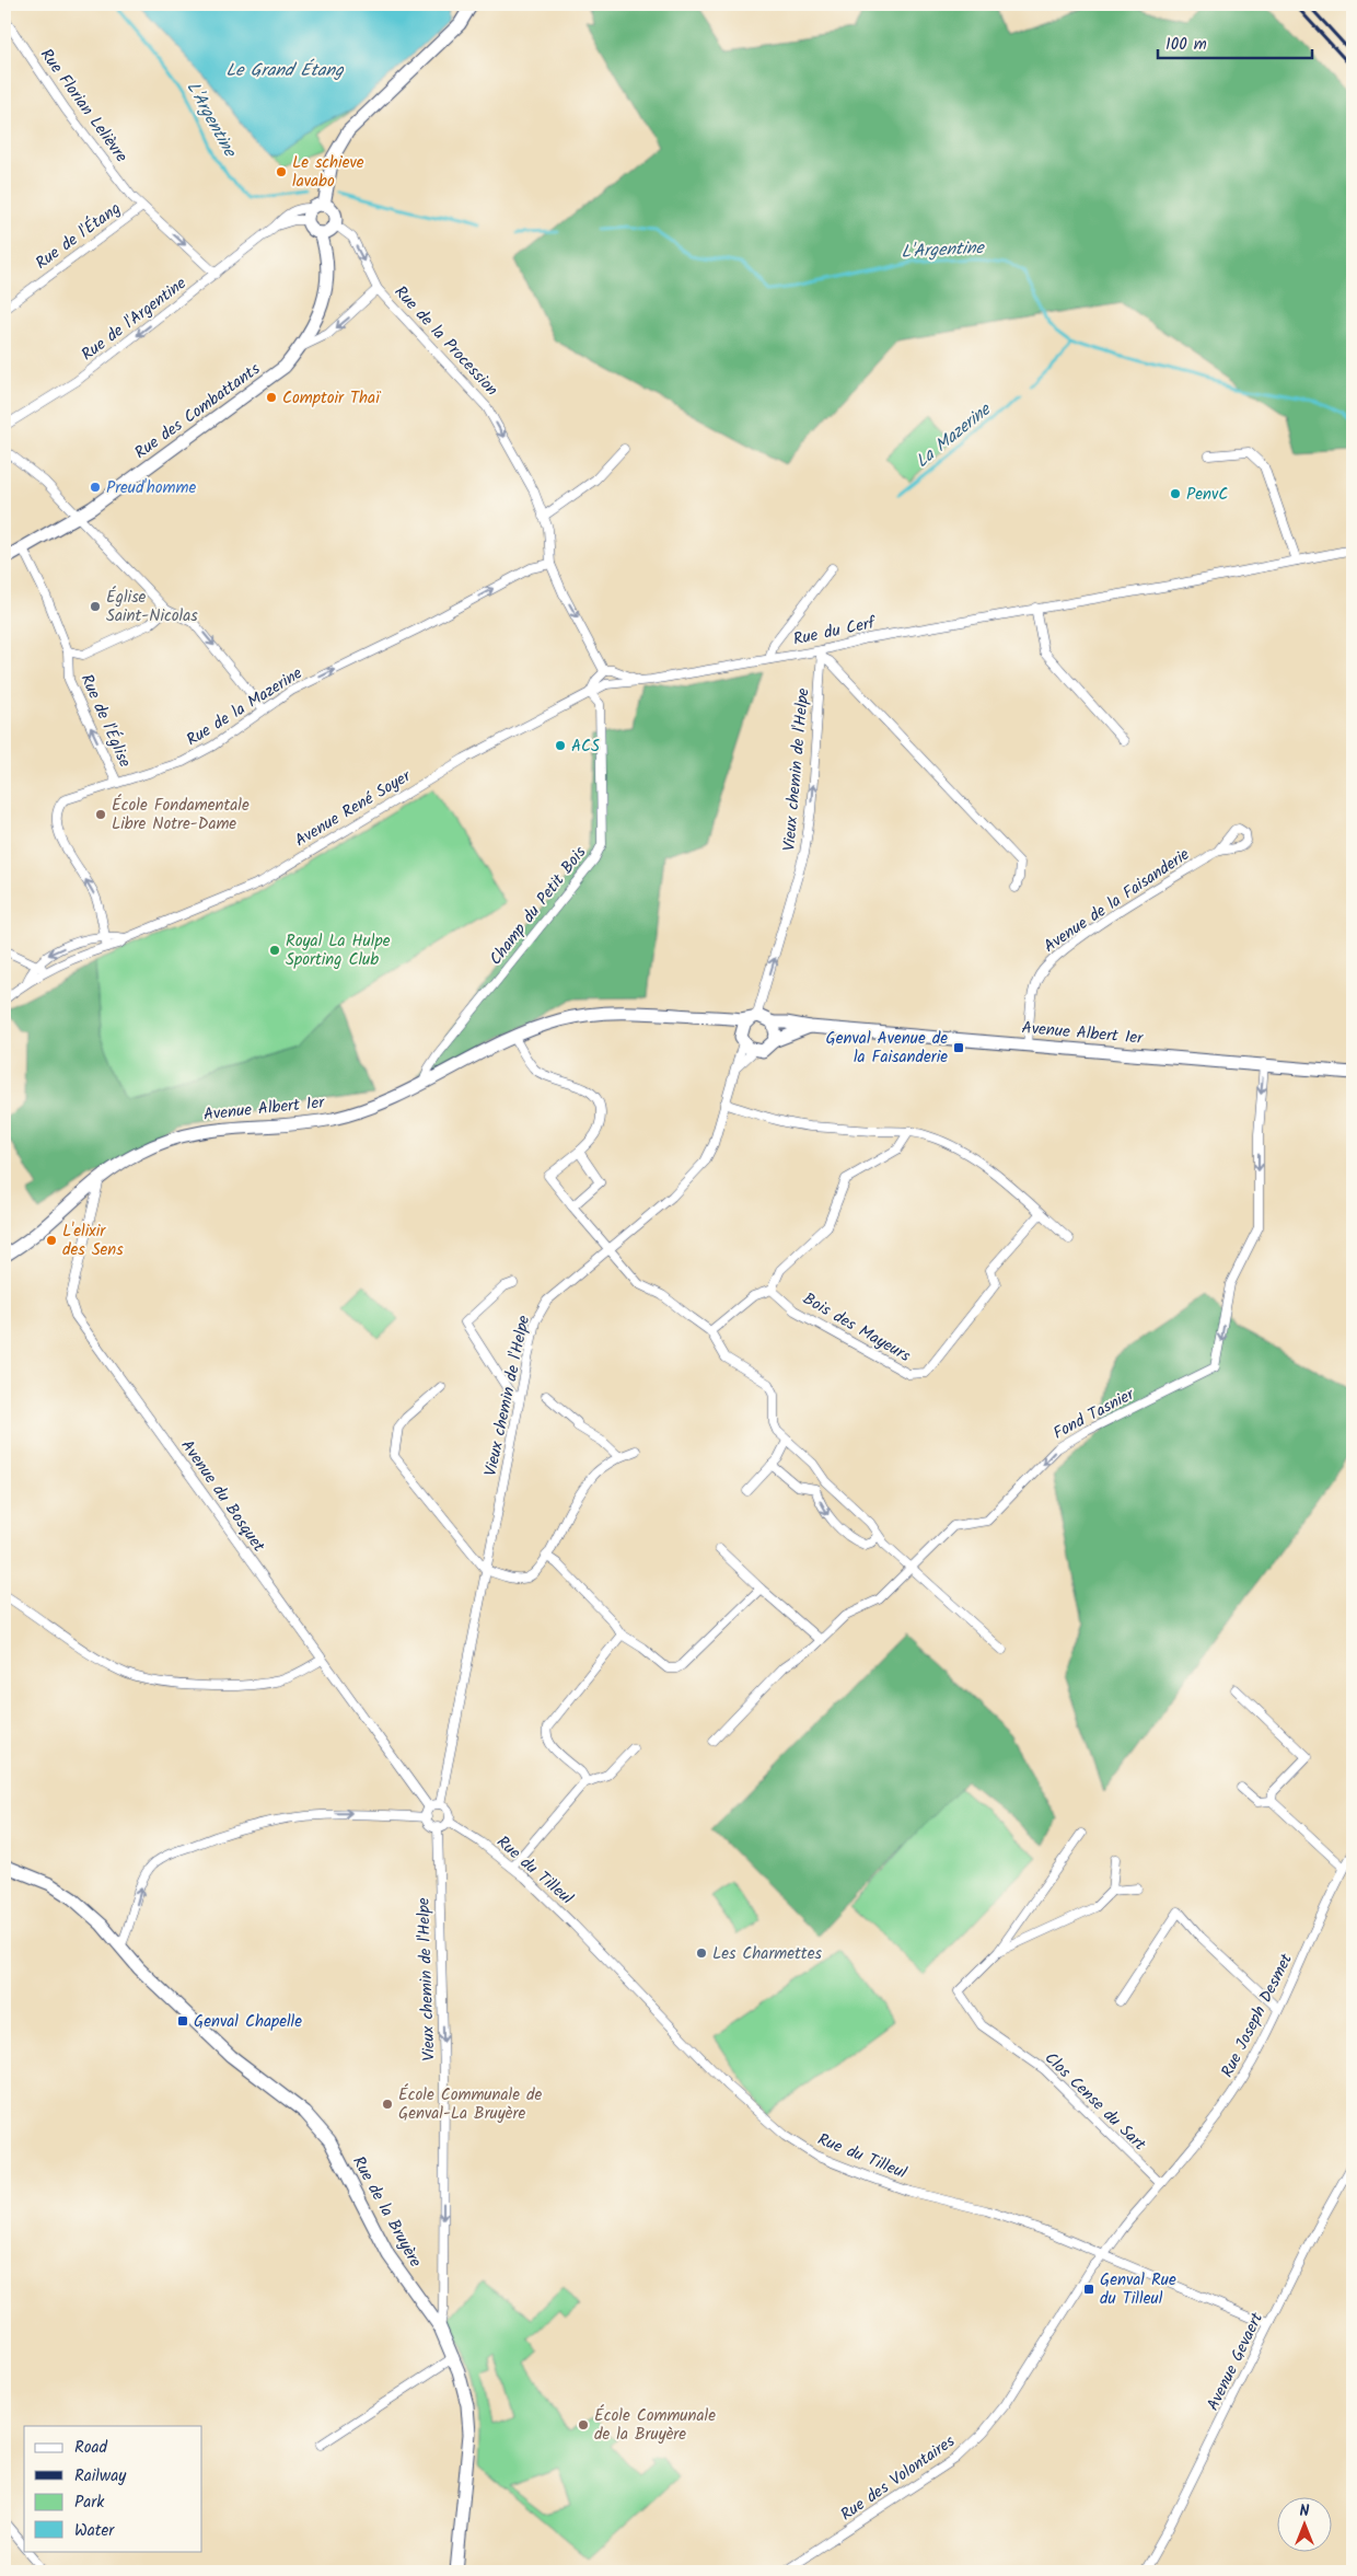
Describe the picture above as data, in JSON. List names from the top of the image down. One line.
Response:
{"streets":{"main road":["Rue des Combattants","Avenue Albert 1er","Rue de la Bruyère"],"street":["Rue Florian Lelièvre","Rue de l'Étang","Rue de l'Argentine","Rue de la Procession","Rue du Cerf","Rue de la Mazerine","Rue de l'Église","Vieux chemin de l'Helpe","Avenue René Soyer","Avenue de la Faisanderie","Champ du Petit Bois","Bois des Mayeurs","Fond Tasnier","Avenue du Bosquet","Rue du Tilleul","Rue Joseph Desmet","Clos Cense du Sart","Avenue Gevaert","Rue des Volontaires"]},"crossings":[["Rue Florian Lelièvre","Rue de l'Étang"],["Rue de l'Étang","Rue de l'Argentine"],["Rue de la Procession","Rue des Combattants"],["Rue de la Procession","Rue de la Mazerine"],["Rue des Combattants","Rue de l'Église"],["Rue du Cerf","Vieux chemin de l'Helpe"],["Rue du Cerf","Avenue René Soyer"],["Rue de la Mazerine","Rue de l'Église"],["Rue de la Mazerine","Avenue René Soyer"],["Vieux chemin de l'Helpe","Avenue Albert 1er"],["Vieux chemin de l'Helpe","Avenue du Bosquet"],["Vieux chemin de l'Helpe","Rue du Tilleul"],["Vieux chemin de l'Helpe","Rue de la Bruyère"],["Avenue René Soyer","Champ du Petit Bois"],["Avenue de la Faisanderie","Avenue Albert 1er"],["Champ du Petit Bois","Avenue Albert 1er"],["Avenue Albert 1er","Fond Tasnier"],["Avenue Albert 1er","Avenue du Bosquet"],["Avenue du Bosquet","Rue du Tilleul"],["Rue du Tilleul","Rue Joseph Desmet"],["Rue du Tilleul","Avenue Gevaert"],["Rue du Tilleul","Rue des Volontaires"],["Rue Joseph Desmet","Clos Cense du Sart"],["Rue Joseph Desmet","Rue des Volontaires"]],"one_way":["Rue de l'Étang","Rue de l'Argentine","Rue de l'Église","Fond Tasnier"],"water":["Le Grand Étang","L'Argentine","La Mazerine"],"places":{"other":["Le schieve lavabo","Comptoir Thaï","Preud'homme","PenvC","Église Saint-Nicolas","ACS","École Fondamentale Libre Notre-Dame","Royal La Hulpe Sporting Club","L'elixir des Sens","Les Charmettes","École Communale de Genval-La Bruyère","École Communale de la Bruyère"],"transit":["Genval Avenue de la Faisanderie","Genval Chapelle","Genval Rue du Tilleul"]},"legend":["Road","Railway","Park","Water"],"scale_bar":"100 m","north":"top"}
